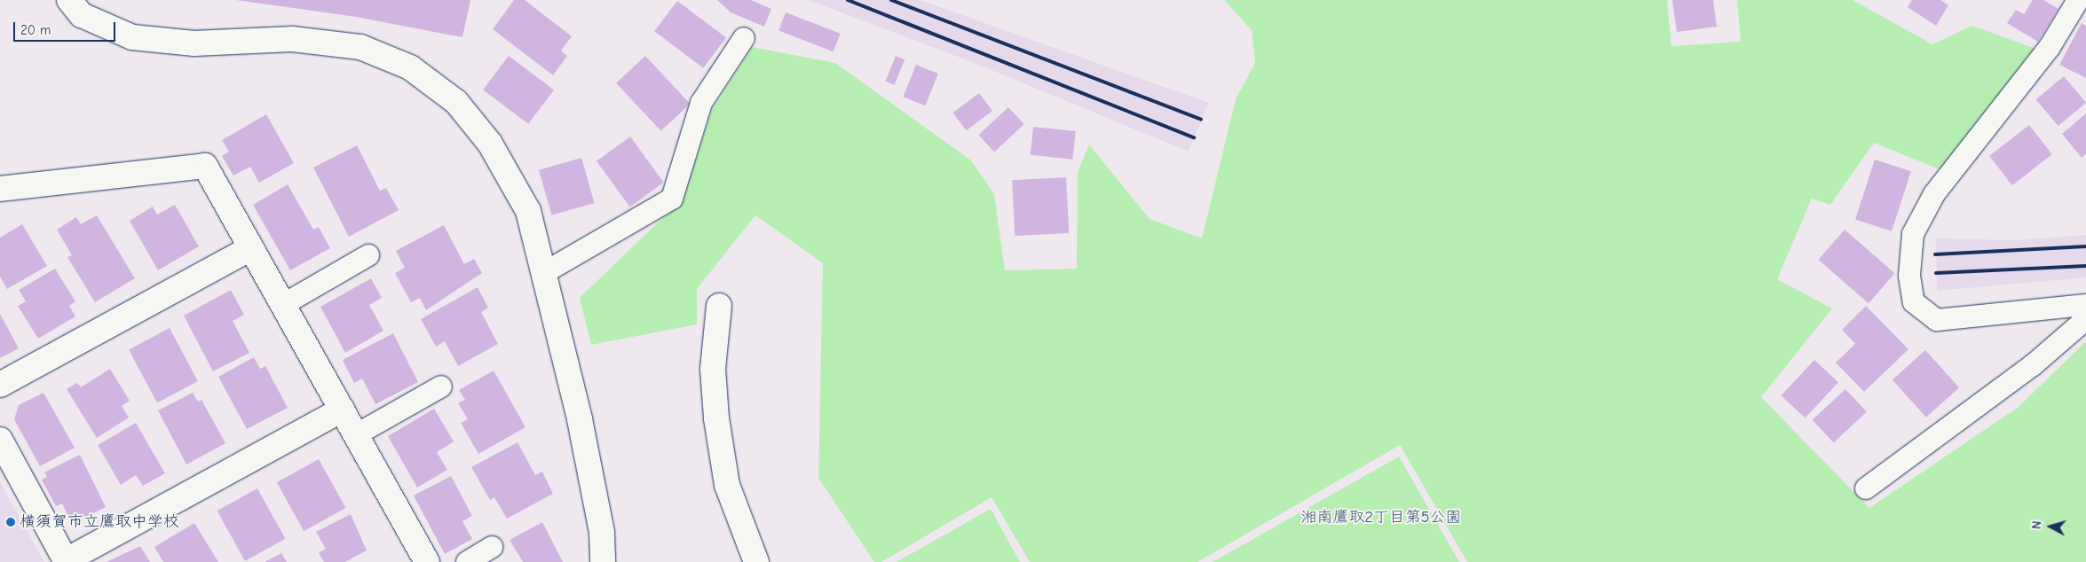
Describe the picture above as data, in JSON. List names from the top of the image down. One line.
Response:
{"parks":["湘南鷹取2丁目第5公園"],"places":["横須賀市立鷹取中学校"],"scale_bar":"20 m","north":"left"}
